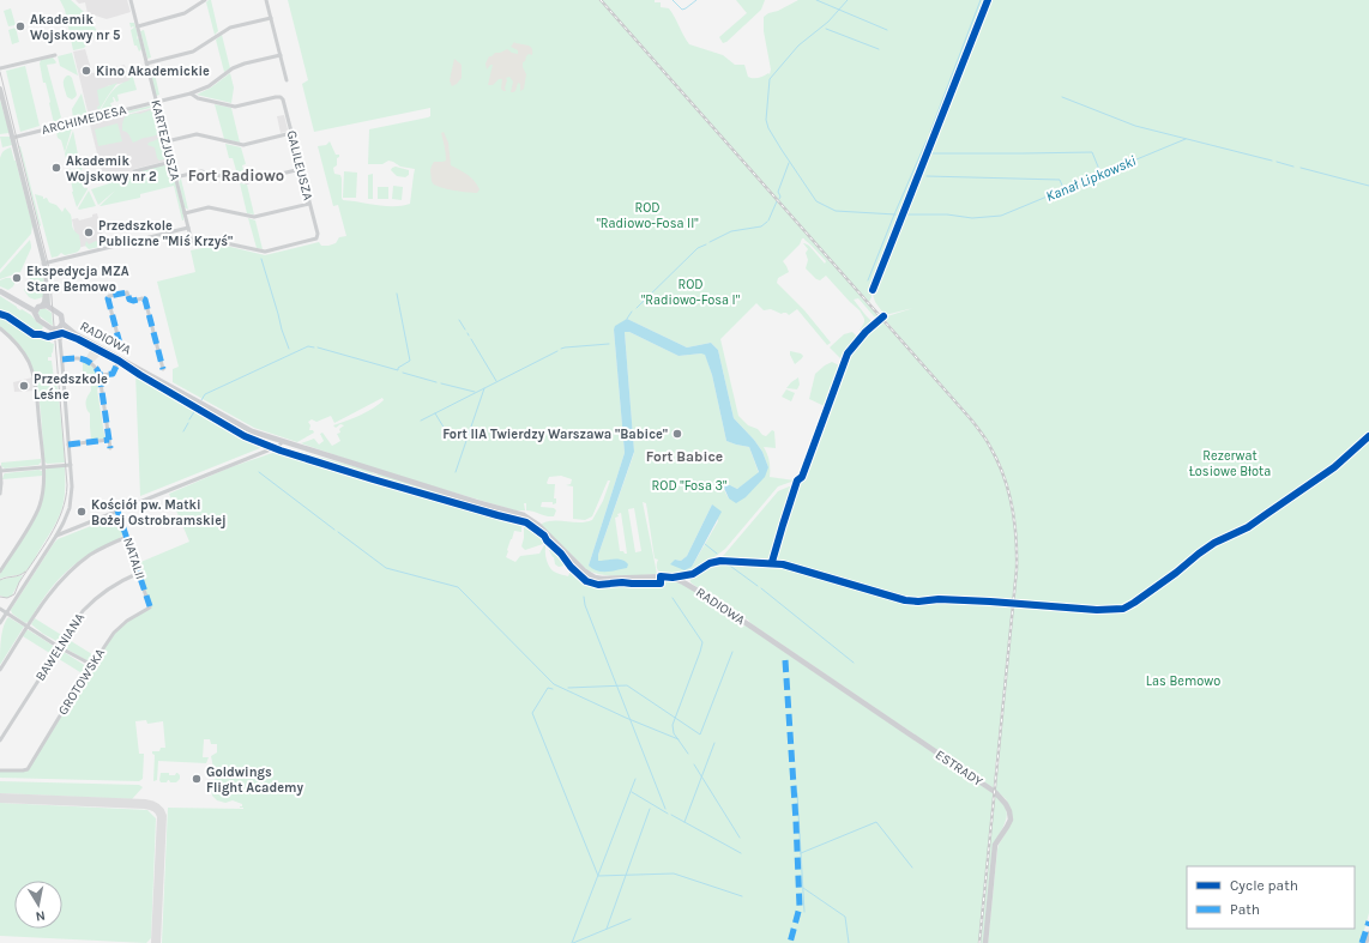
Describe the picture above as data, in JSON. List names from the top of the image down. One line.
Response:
{"streets":{"main road":["RADIOWA","ESTRADY"],"street":["ARCHIMEDESA","KARTEZJUSZA","GALILEUSZA","NATALII","BAWEŁNIANA","GROTOWSKA"]},"crossings":[["ARCHIMEDESA","KARTEZJUSZA"],["ARCHIMEDESA","GALILEUSZA"],["KARTEZJUSZA","GALILEUSZA"],["RADIOWA","ESTRADY"],["NATALII","BAWEŁNIANA"],["NATALII","GROTOWSKA"]],"districts":["Fort Radiowo","Fort Babice"],"water":["Kanał Lipkowski"],"parks":["ROD \"Radiowo-Fosa II\"","ROD \"Radiowo-Fosa I\"","Rezerwat Łosiowe Błota","ROD \"Fosa 3\"","Las Bemowo"],"places":["Akademik Wojskowy nr 5","Kino Akademickie","Akademik Wojskowy nr 2","Przedszkole Publiczne \"Miś Krzyś\"","Ekspedycja MZA Stare Bemowo","Przedszkole Leśne","Fort IIA Twierdzy Warszawa \"Babice\"","Kościół pw. Matki Bożej Ostrobramskiej","Goldwings Flight Academy"],"legend":["Cycle path","Path"],"north":"bottom"}
